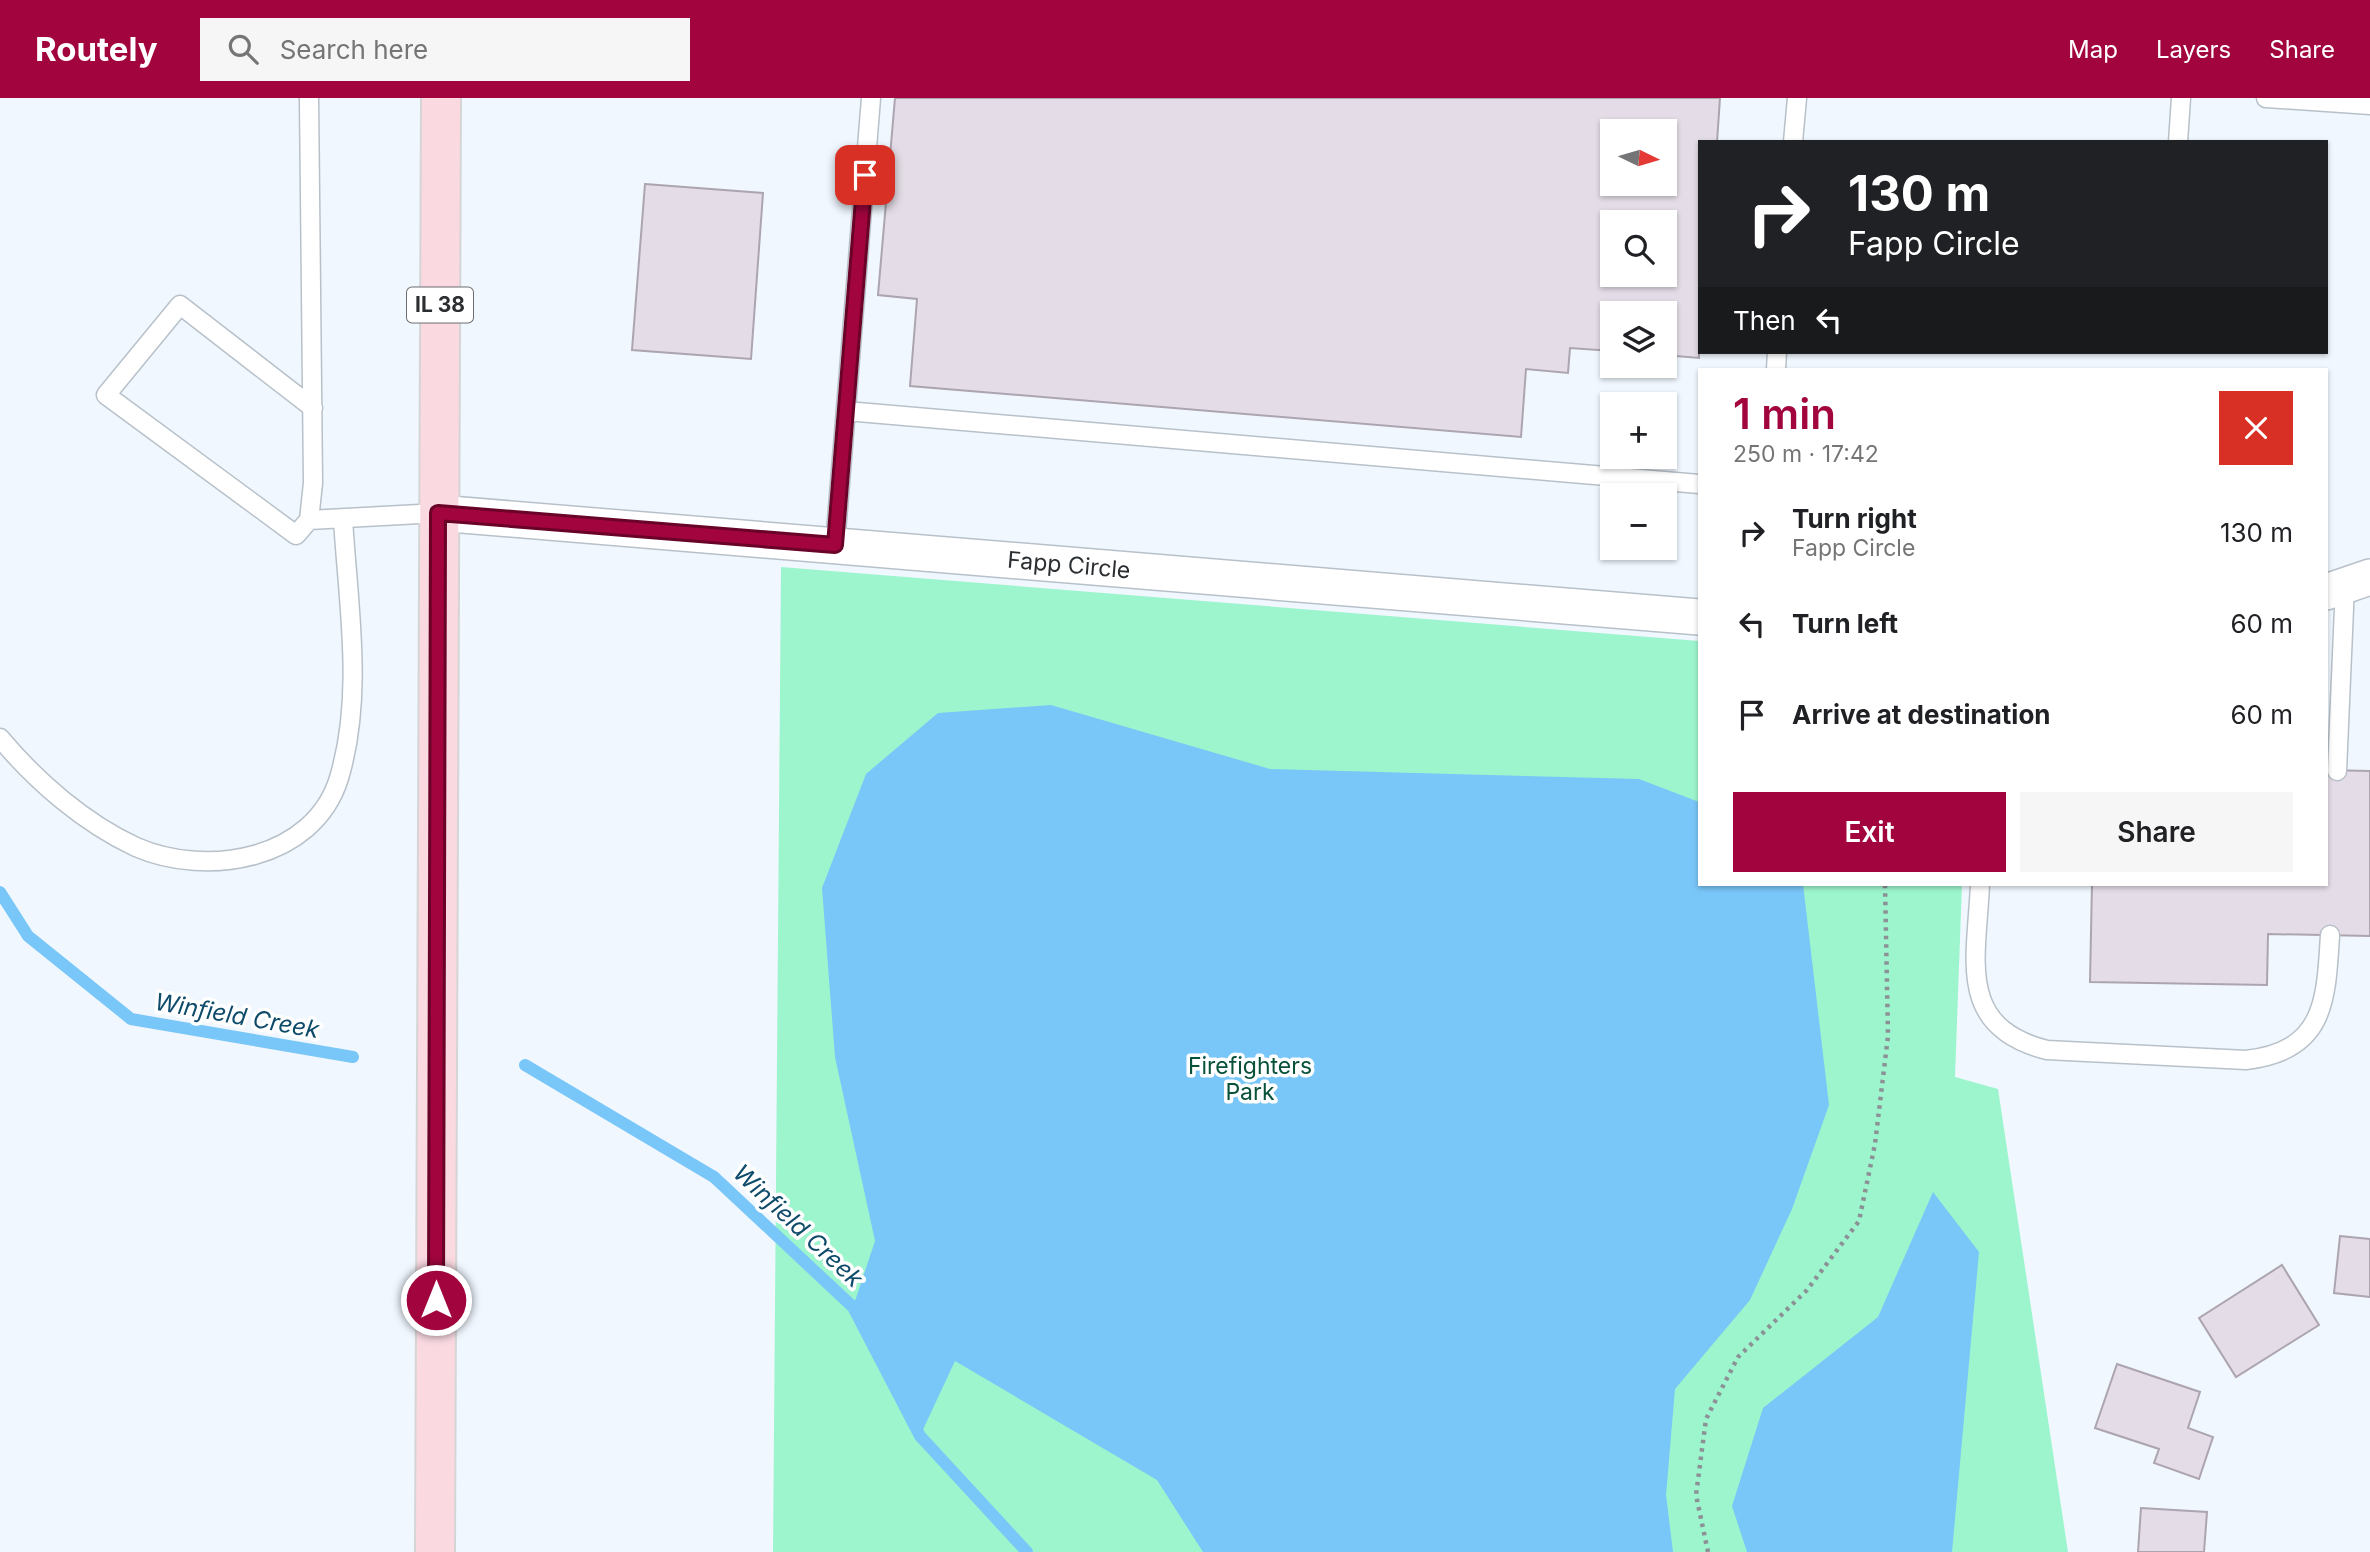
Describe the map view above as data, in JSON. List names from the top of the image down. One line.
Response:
{"streets":{"main road":["IL 38"],"street":["Fapp Circle"]},"crossings":[["IL 38","Fapp Circle"]],"water":["Winfield Creek"],"parks":["Firefighters Park"],"north":"right","page":{"header":"Routely","search":"Search here","nav":["Map","Layers","Share"],"map_buttons":["+","−"],"turn":["130 m","Fapp Circle"],"then":"Then","heading":["1 min","250 m · 17:42"],"list":[{"name":"Turn right","note":"Fapp Circle","value":"130 m"},{"name":"Turn left","value":"60 m"},{"name":"Arrive at destination","value":"60 m"}],"buttons":["Exit","Share"]}}
